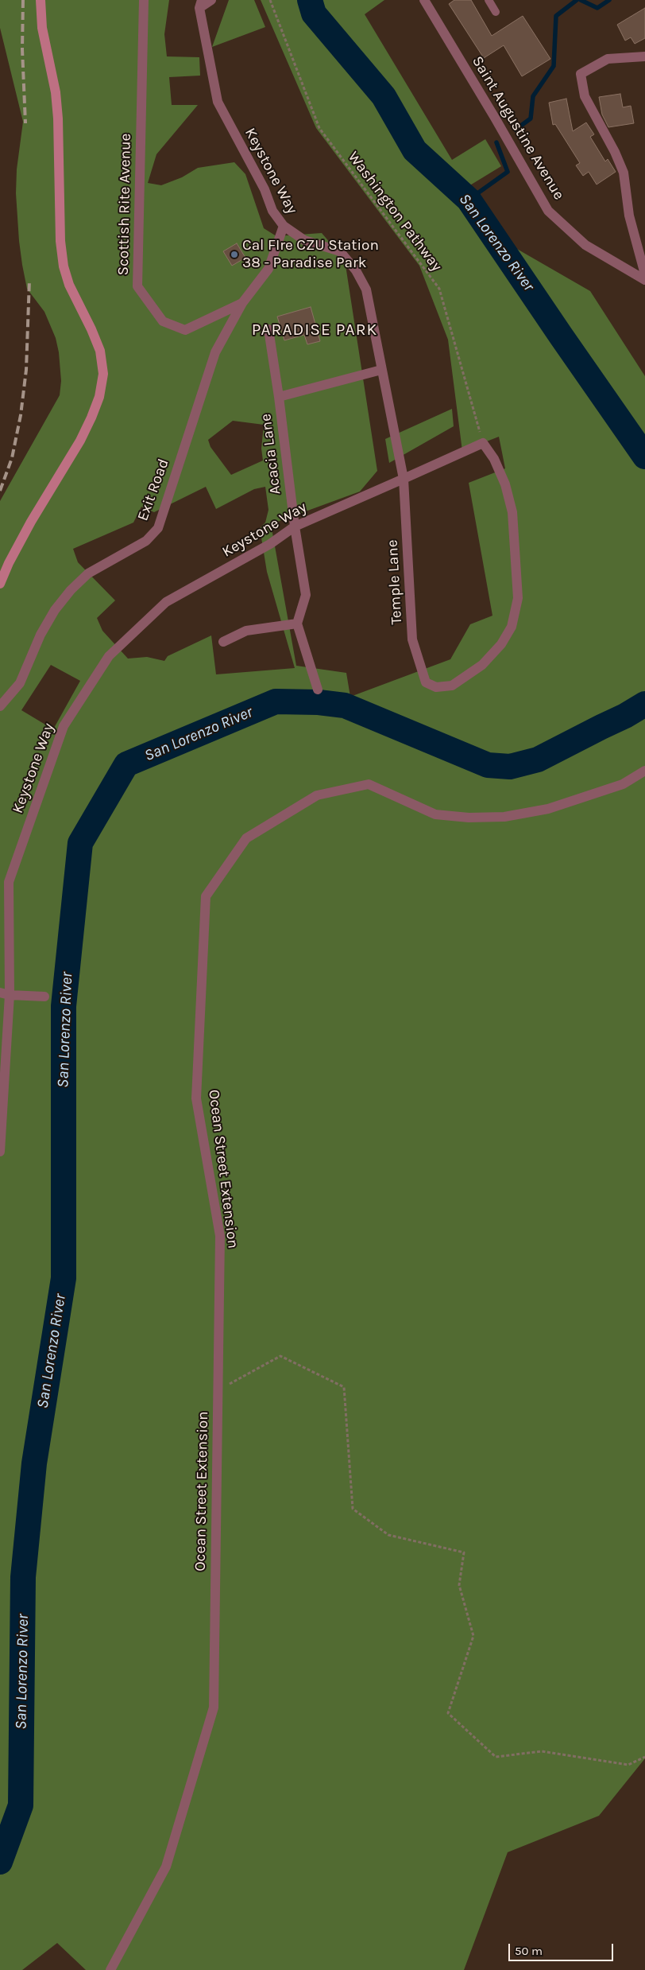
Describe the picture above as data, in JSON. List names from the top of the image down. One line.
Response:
{"streets":{"street":["Saint Augustine Avenue","Keystone Way","Scottish Rite Avenue","Acacia Lane","Exit Road","Temple Lane","Ocean Street Extension"],"path":["Washington Pathway"]},"crossings":[["Keystone Way","Scottish Rite Avenue"],["Keystone Way","Washington Pathway"],["Keystone Way","Acacia Lane"],["Keystone Way","Temple Lane"],["Scottish Rite Avenue","Exit Road"],["Washington Pathway","Temple Lane"]],"districts":["PARADISE PARK"],"water":["San Lorenzo River"],"places":["Cal FIre CZU Station 38 - Paradise Park"],"scale_bar":"50 m"}
